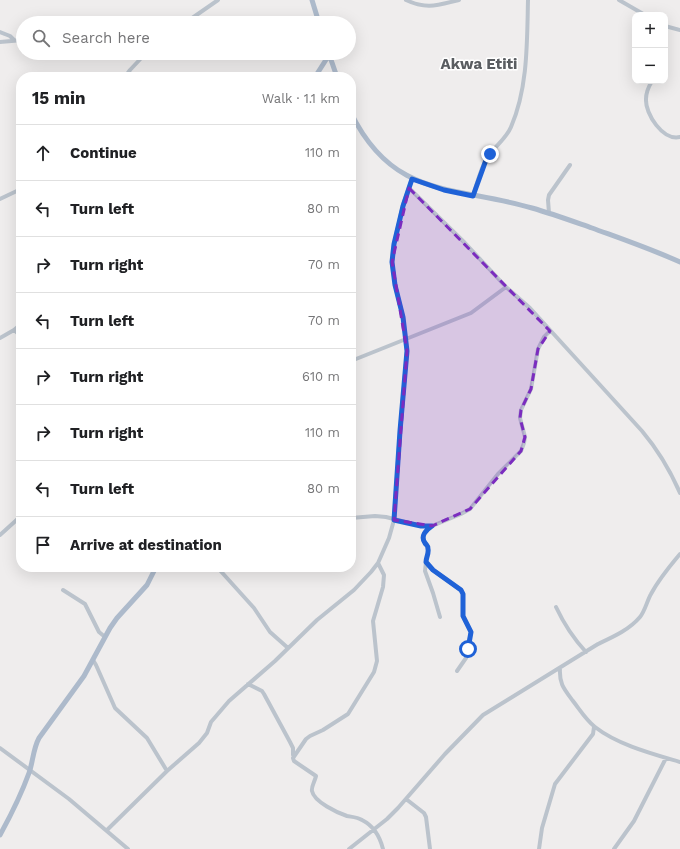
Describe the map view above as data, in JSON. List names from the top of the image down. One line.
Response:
{"districts":["Akwa Etiti"],"page":{"map_buttons":["+","−"],"search":"Search here","heading":["15 min","Walk · 1.1 km"],"list":[["Continue","110 m"],["Turn left","80 m"],["Turn right","70 m"],["Turn left","70 m"],["Turn right","610 m"],["Turn right","110 m"],["Turn left","80 m"],"Arrive at destination"]}}
